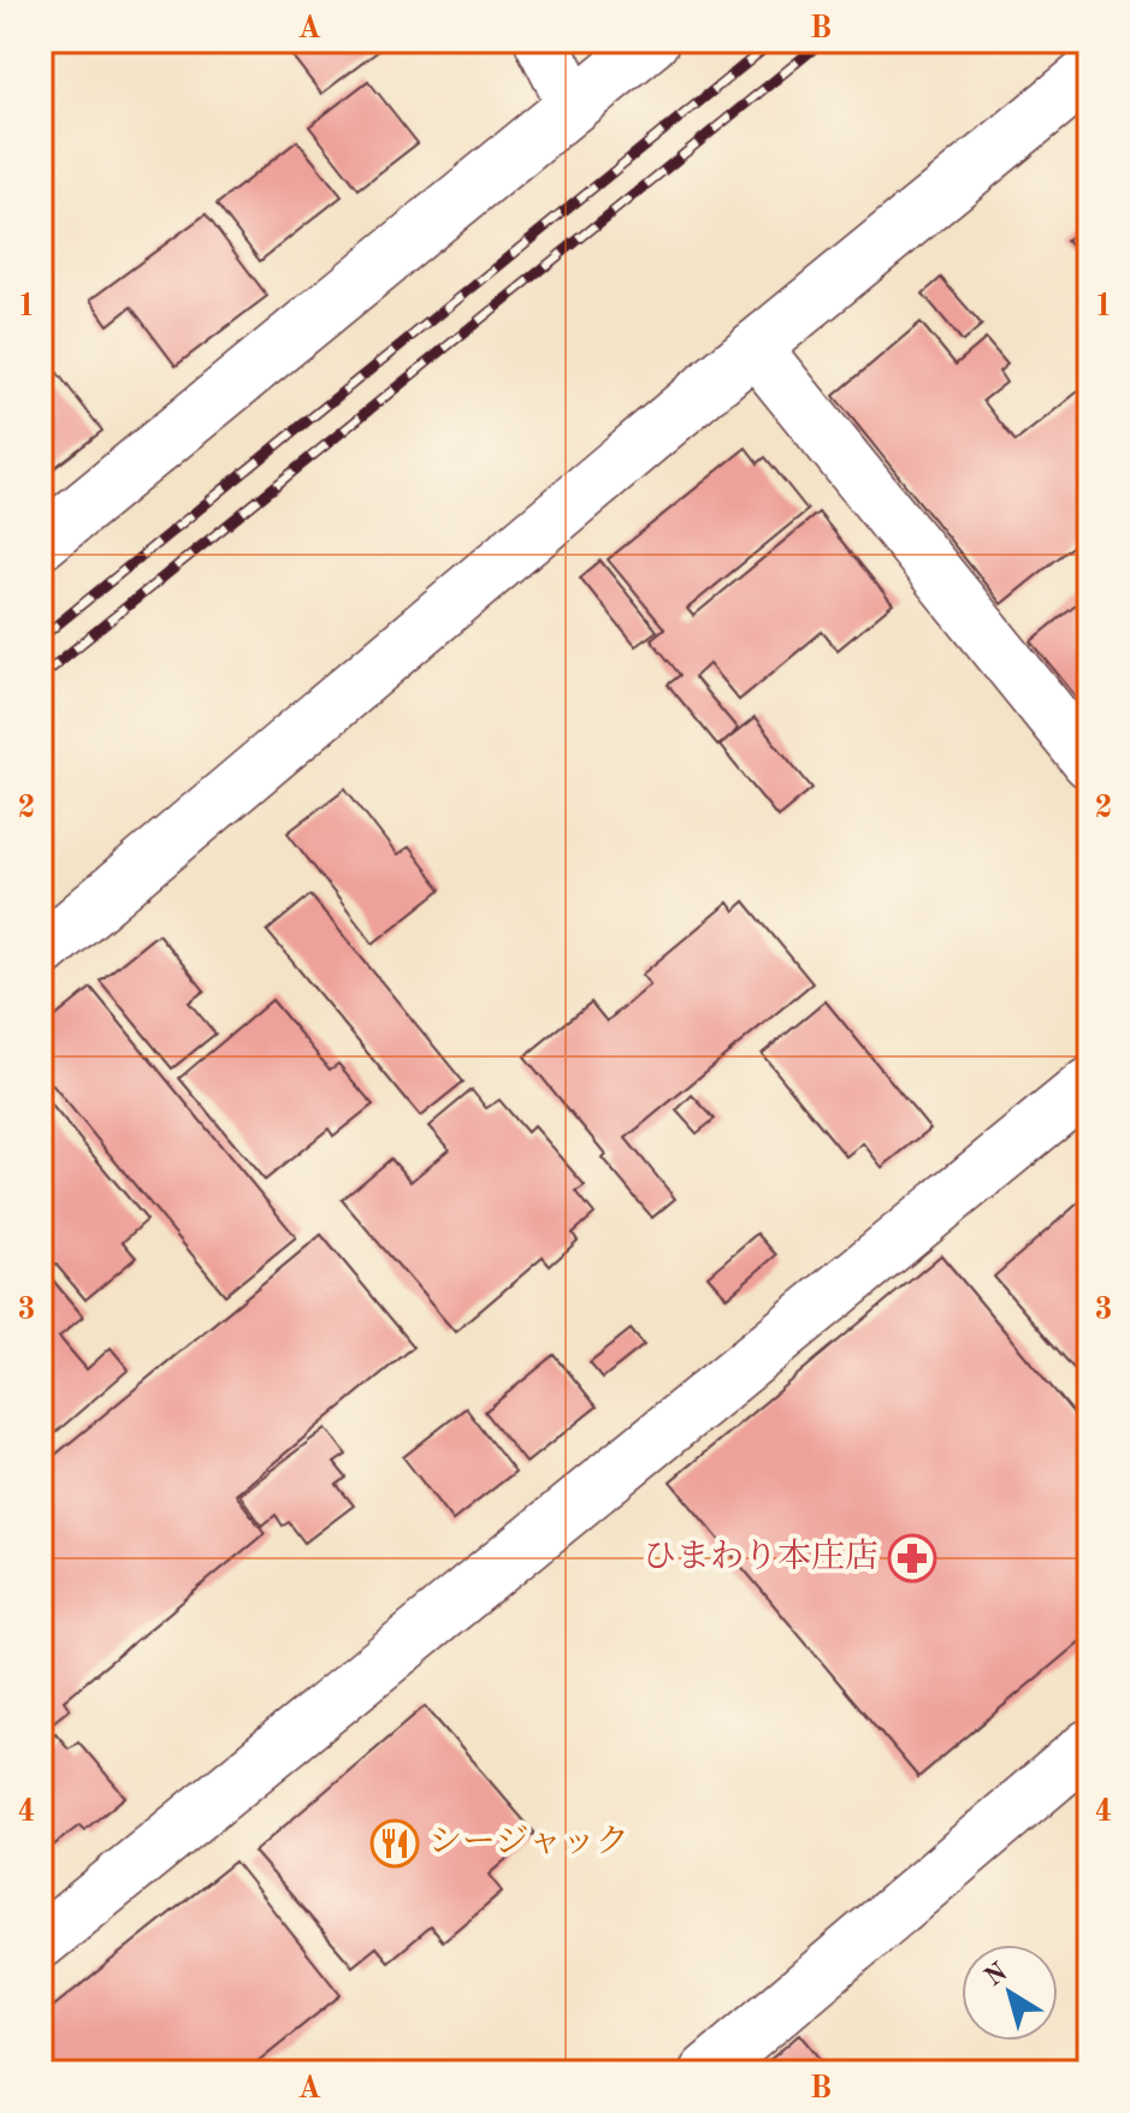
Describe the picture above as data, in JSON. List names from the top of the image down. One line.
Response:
{"places":{"pharmacy":["ひまわり本庄店"],"restaurant":["シージャック"]},"north":"top left","grid":{"columns":["A","B"],"rows":["1","2","3","4"]}}
